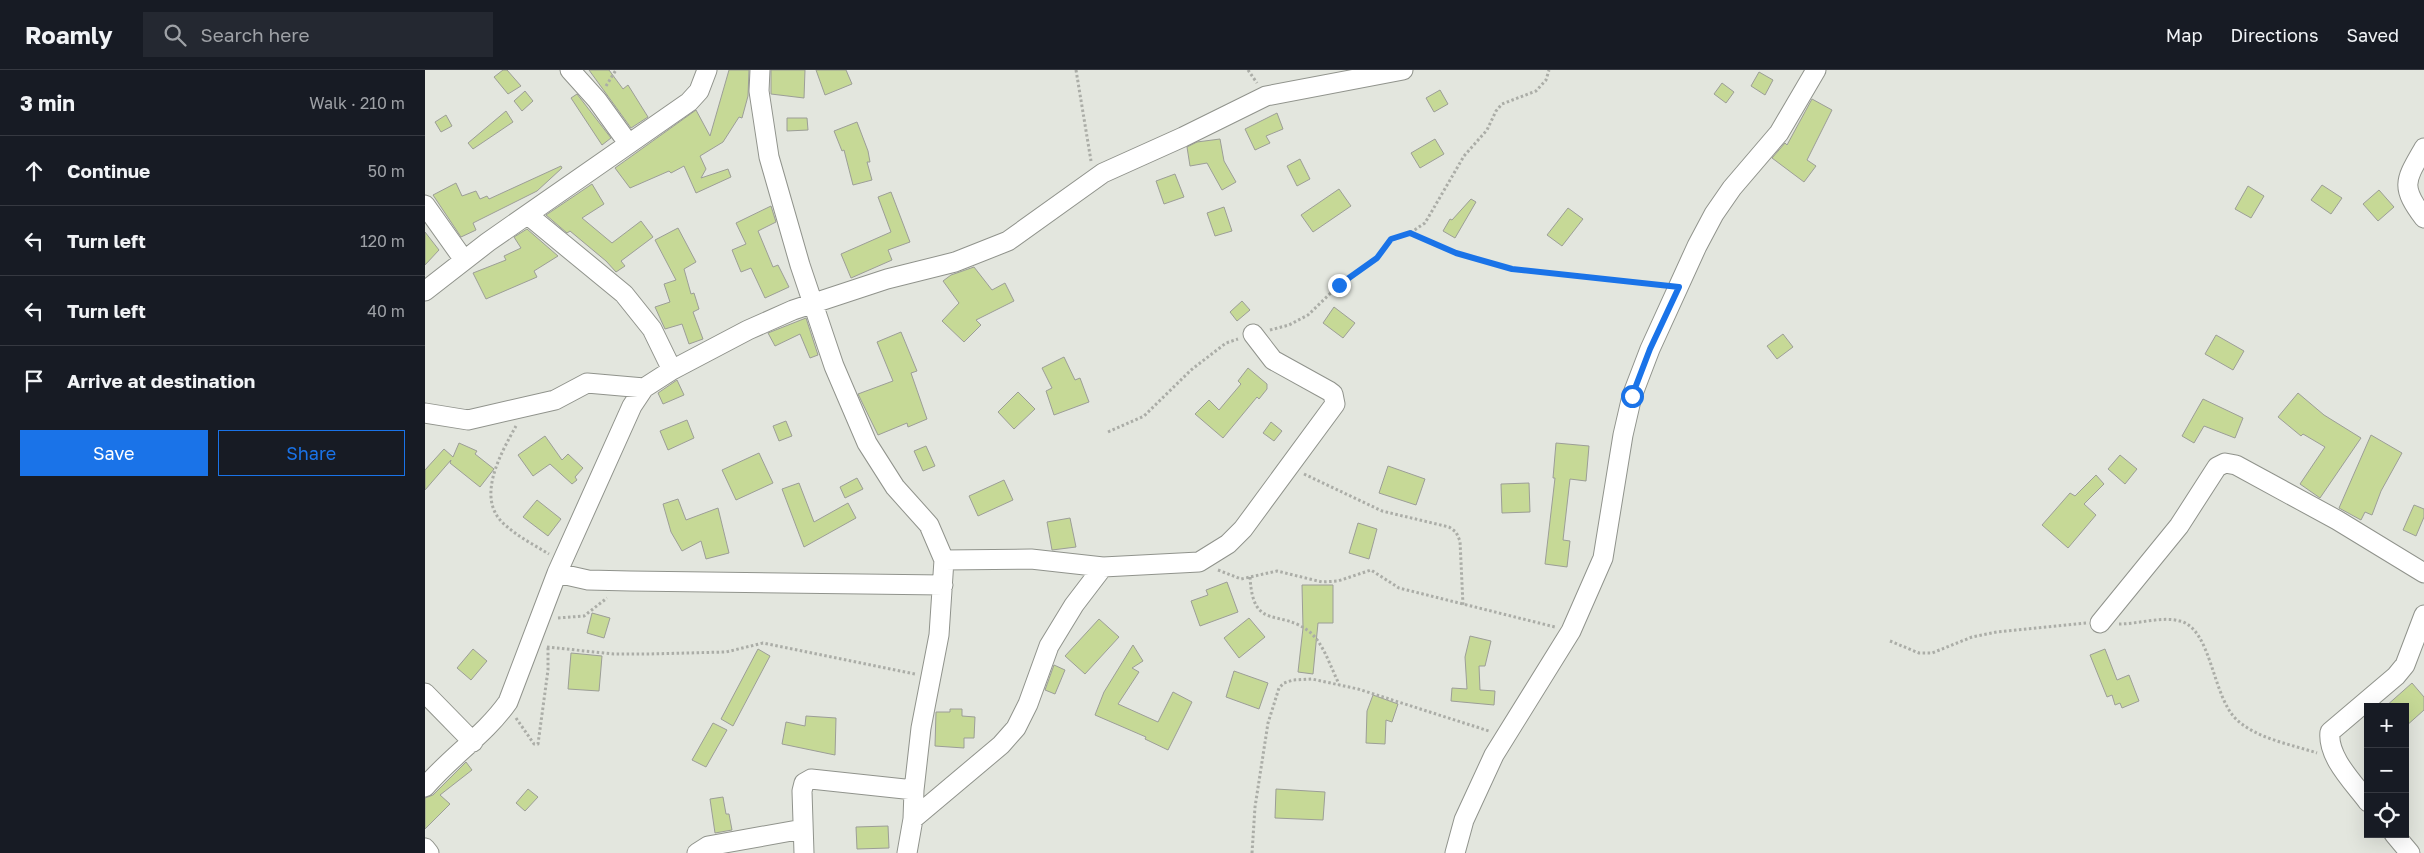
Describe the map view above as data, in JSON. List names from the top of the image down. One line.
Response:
{"page":{"header":"Roamly","search":"Search here","nav":["Map","Directions","Saved"],"heading":["3 min","Walk · 210 m"],"list":[["Continue","50 m"],["Turn left","120 m"],["Turn left","40 m"],"Arrive at destination"],"buttons":["Save","Share"],"map_buttons":["+","−"]}}
